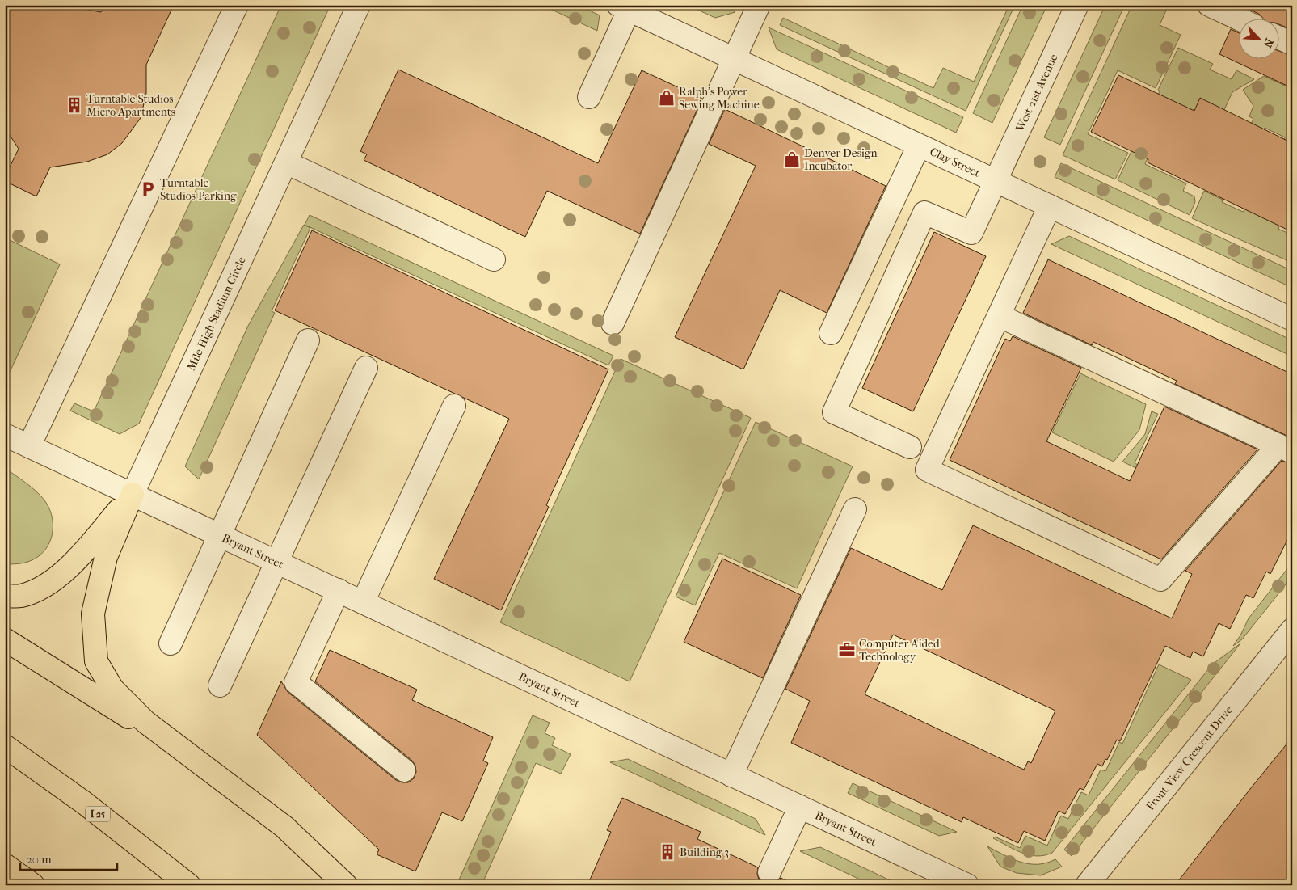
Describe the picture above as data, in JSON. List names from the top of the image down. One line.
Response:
{"streets":{"highway":["I 25"],"street":["West 21st Avenue","Clay Street","Mile High Stadium Circle","Bryant Street","Front View Crescent Drive"]},"crossings":[["West 21st Avenue","Clay Street"],["Mile High Stadium Circle","Bryant Street"]],"places":{"shop":["Ralph's Power Sewing Machine","Denver Design Incubator"],"building":["Turntable Studios Micro Apartments","Building 3"],"parking":["Turntable Studios Parking"],"office":["Computer Aided Technology"]},"scale_bar":"20 m","north":"bottom right"}
